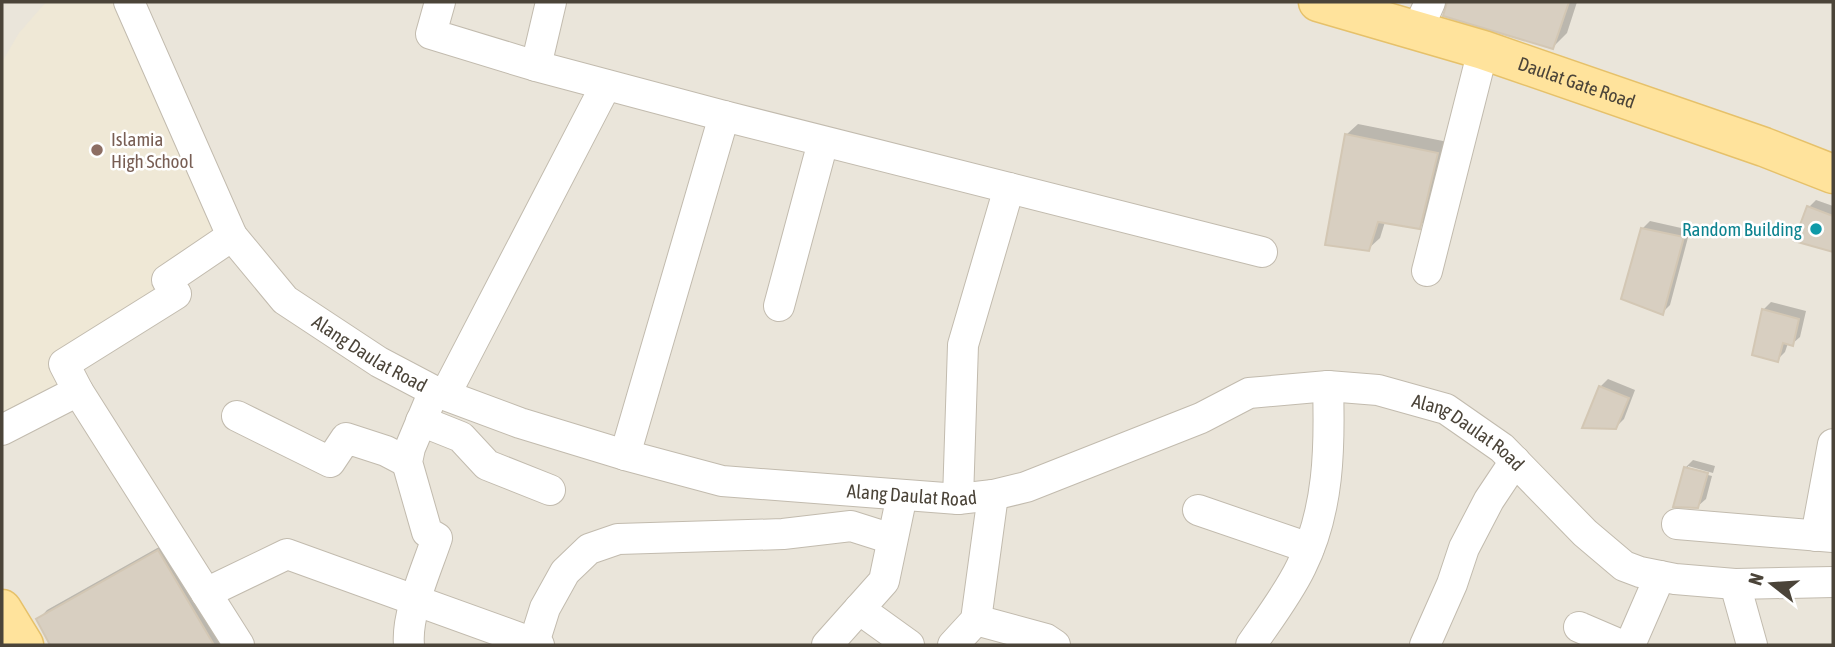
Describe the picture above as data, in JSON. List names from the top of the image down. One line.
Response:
{"streets":{"main road":["Daulat Gate Road"],"street":["Alang Daulat Road"]},"places":["Islamia High School","Random Building"],"north":"left"}
